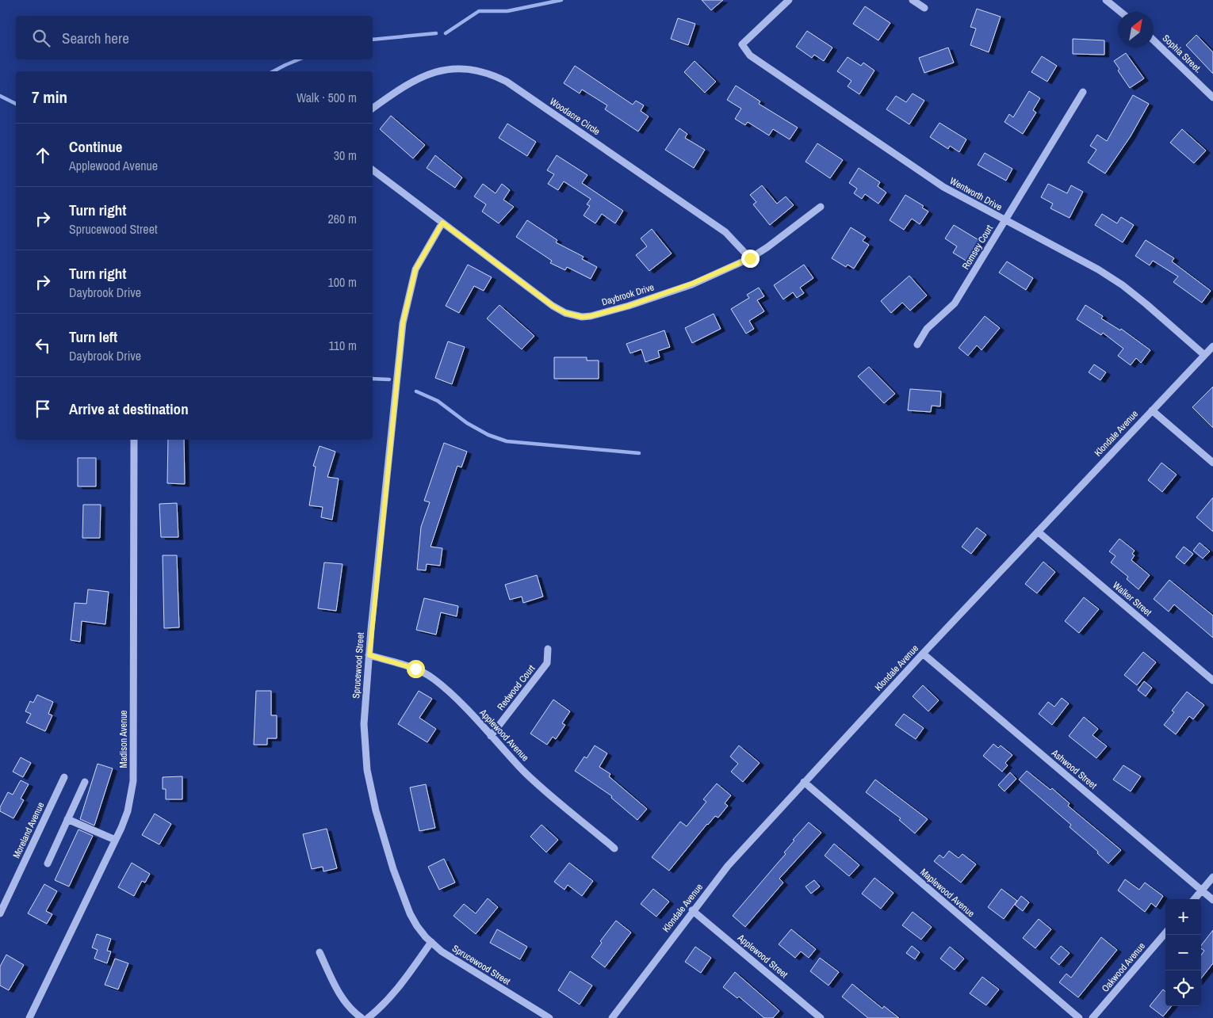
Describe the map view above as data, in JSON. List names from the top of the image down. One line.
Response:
{"streets":{"street":["Sophia Street.","Woodacre Circle","Wentworth Drive","Romsey Court","Daybrook Drive","Klondale Avenue","Walker Street","Sprucewood Street","Redwood Court","Applewood Avenue","Madison Avenue","Ashwood Street","Moreland Avenue","Maplewood Avenue","Applewood Street","Oakwood Avenue"]},"crossings":[["Woodacre Circle","Daybrook Drive"],["Wentworth Drive","Romsey Court"],["Wentworth Drive","Klondale Avenue"],["Daybrook Drive","Sprucewood Street"],["Klondale Avenue","Walker Street"],["Klondale Avenue","Ashwood Street"],["Klondale Avenue","Maplewood Avenue"],["Klondale Avenue","Applewood Street"],["Sprucewood Street","Applewood Avenue"],["Redwood Court","Applewood Avenue"]],"north":"top right","page":{"search":"Search here","heading":["7 min","Walk · 500 m"],"list":[["Continue","Applewood Avenue","30 m"],["Turn right","Sprucewood Street","260 m"],["Turn right","Daybrook Drive","100 m"],["Turn left","Daybrook Drive","110 m"],"Arrive at destination"],"map_buttons":["+","−"]}}
